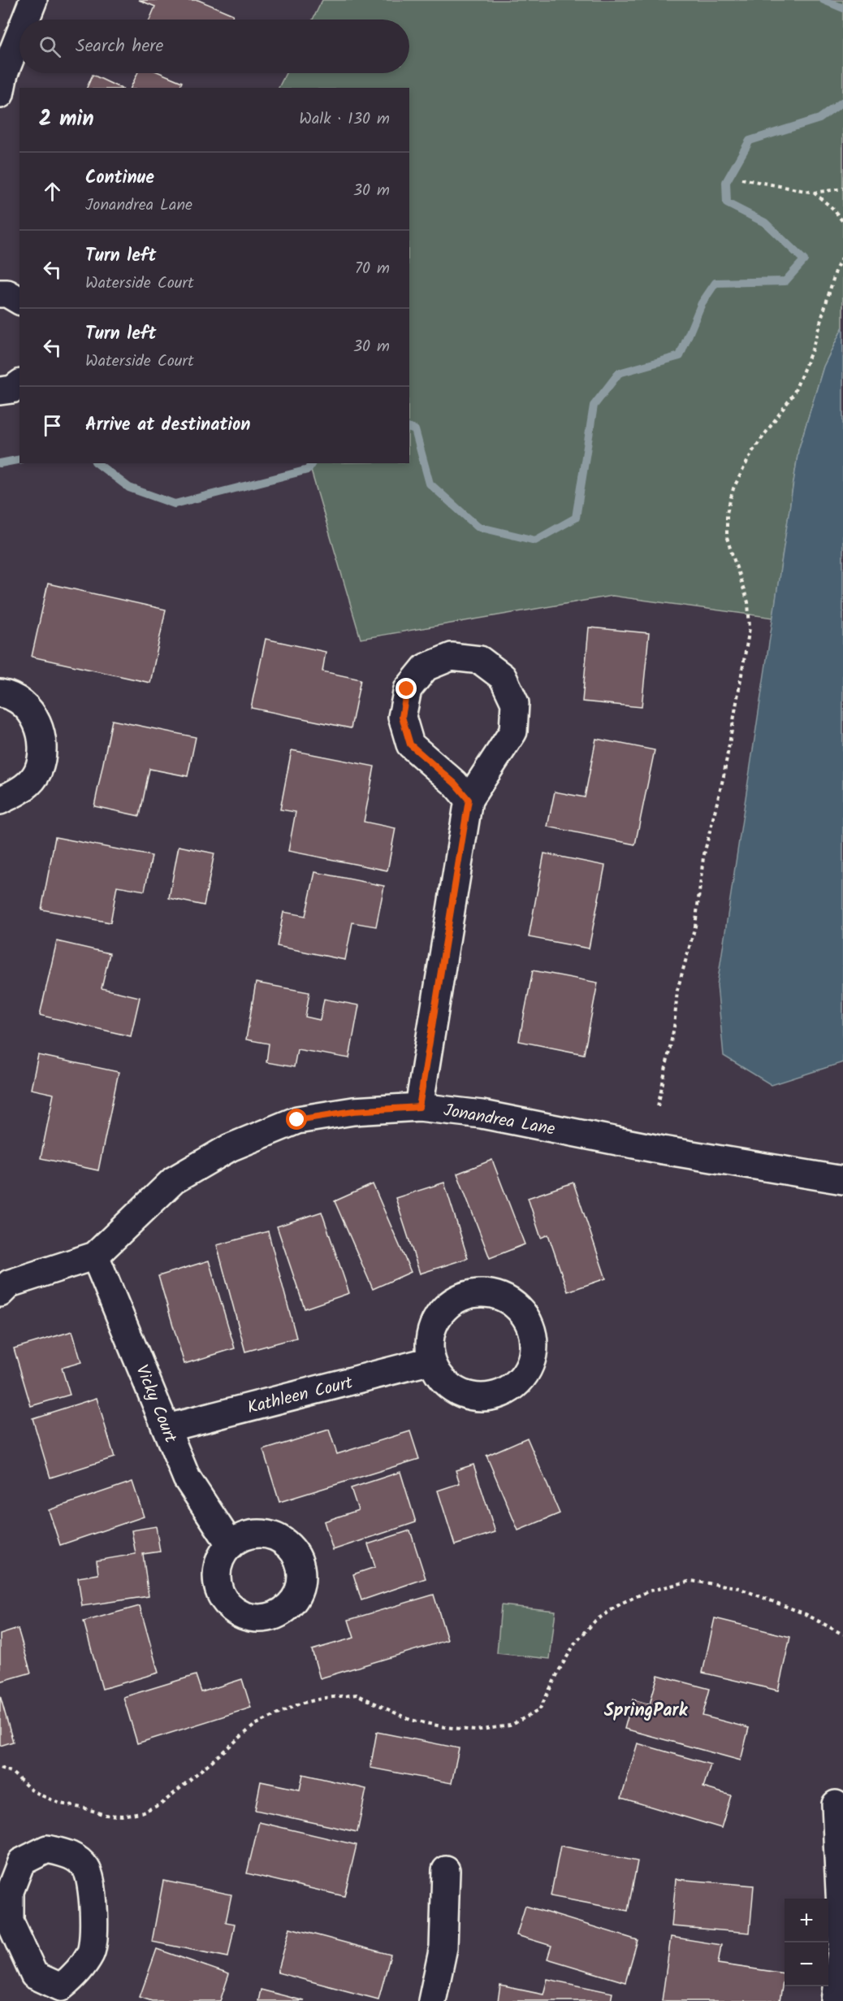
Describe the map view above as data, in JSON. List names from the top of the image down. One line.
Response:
{"streets":{"street":["Jonandrea Lane","Kathleen Court","Vicky Court"]},"crossings":[["Jonandrea Lane","Vicky Court"],["Kathleen Court","Vicky Court"]],"districts":["SpringPark"],"page":{"search":"Search here","heading":["2 min","Walk · 130 m"],"list":[["Continue","Jonandrea Lane","30 m"],["Turn left","Waterside Court","70 m"],["Turn left","Waterside Court","30 m"],"Arrive at destination"],"map_buttons":["+","−"]}}
